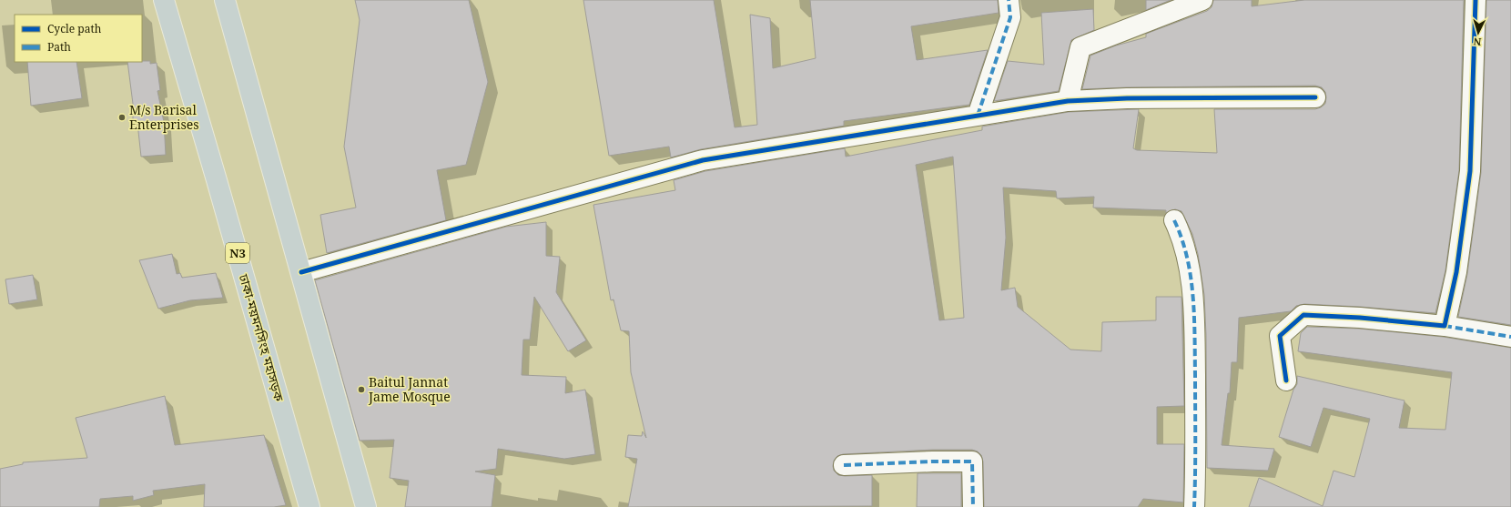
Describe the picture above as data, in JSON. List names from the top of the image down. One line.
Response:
{"streets":{"highway":["N3","ঢাকা-ময়মনসিংহ মহাসড়ক"]},"places":["M/s Barisal Enterprises","Baitul Jannat Jame Mosque"],"legend":["Cycle path","Path"],"north":"bottom"}
